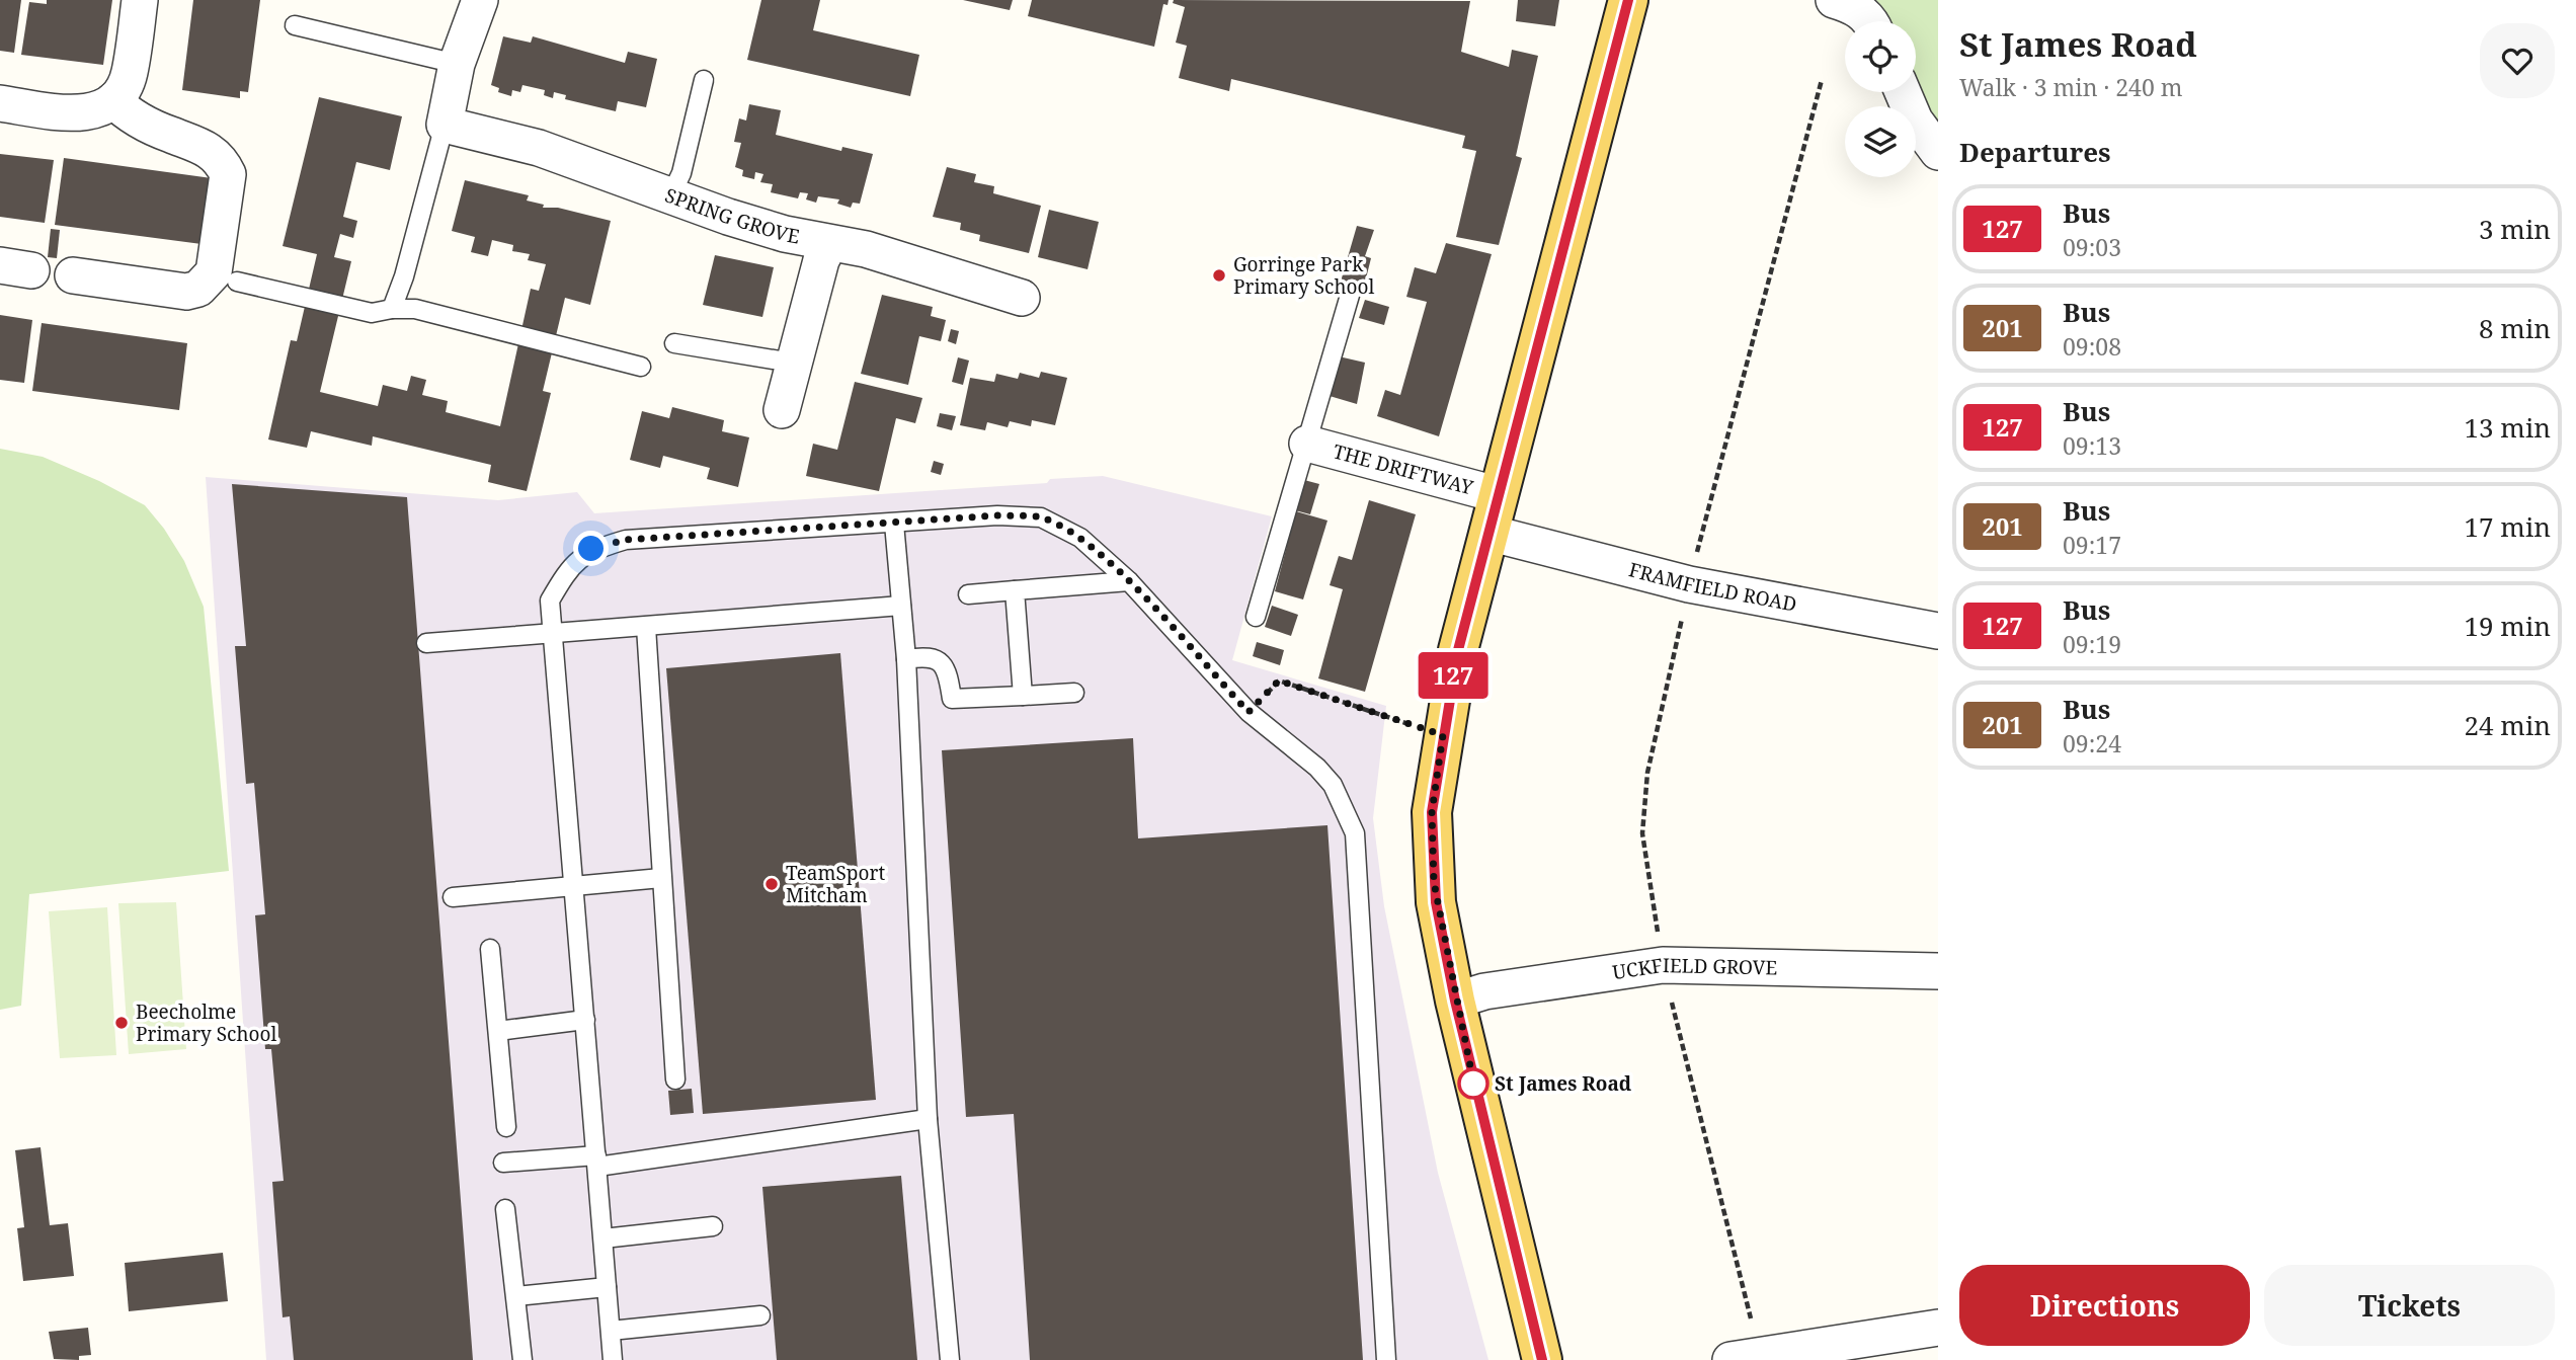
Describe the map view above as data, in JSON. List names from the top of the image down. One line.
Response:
{"streets":{"street":["SPRING GROVE","THE DRIFTWAY","FRAMFIELD ROAD","UCKFIELD GROVE"]},"places":["Gorringe Park Primary School","TeamSport Mitcham","Beecholme Primary School","St James Road"],"lines":["bus line 127"],"page":{"on_map":"127","heading":[["St James Road","Walk · 3 min · 240 m"],"Departures"],"list":[{"mark":"127","name":"Bus","note":"09:03","value":"3 min"},{"mark":"201","name":"Bus","note":"09:08","value":"8 min"},{"mark":"127","name":"Bus","note":"09:13","value":"13 min"},{"mark":"201","name":"Bus","note":"09:17","value":"17 min"},{"mark":"127","name":"Bus","note":"09:19","value":"19 min"},{"mark":"201","name":"Bus","note":"09:24","value":"24 min"}],"buttons":["Directions","Tickets"]}}
